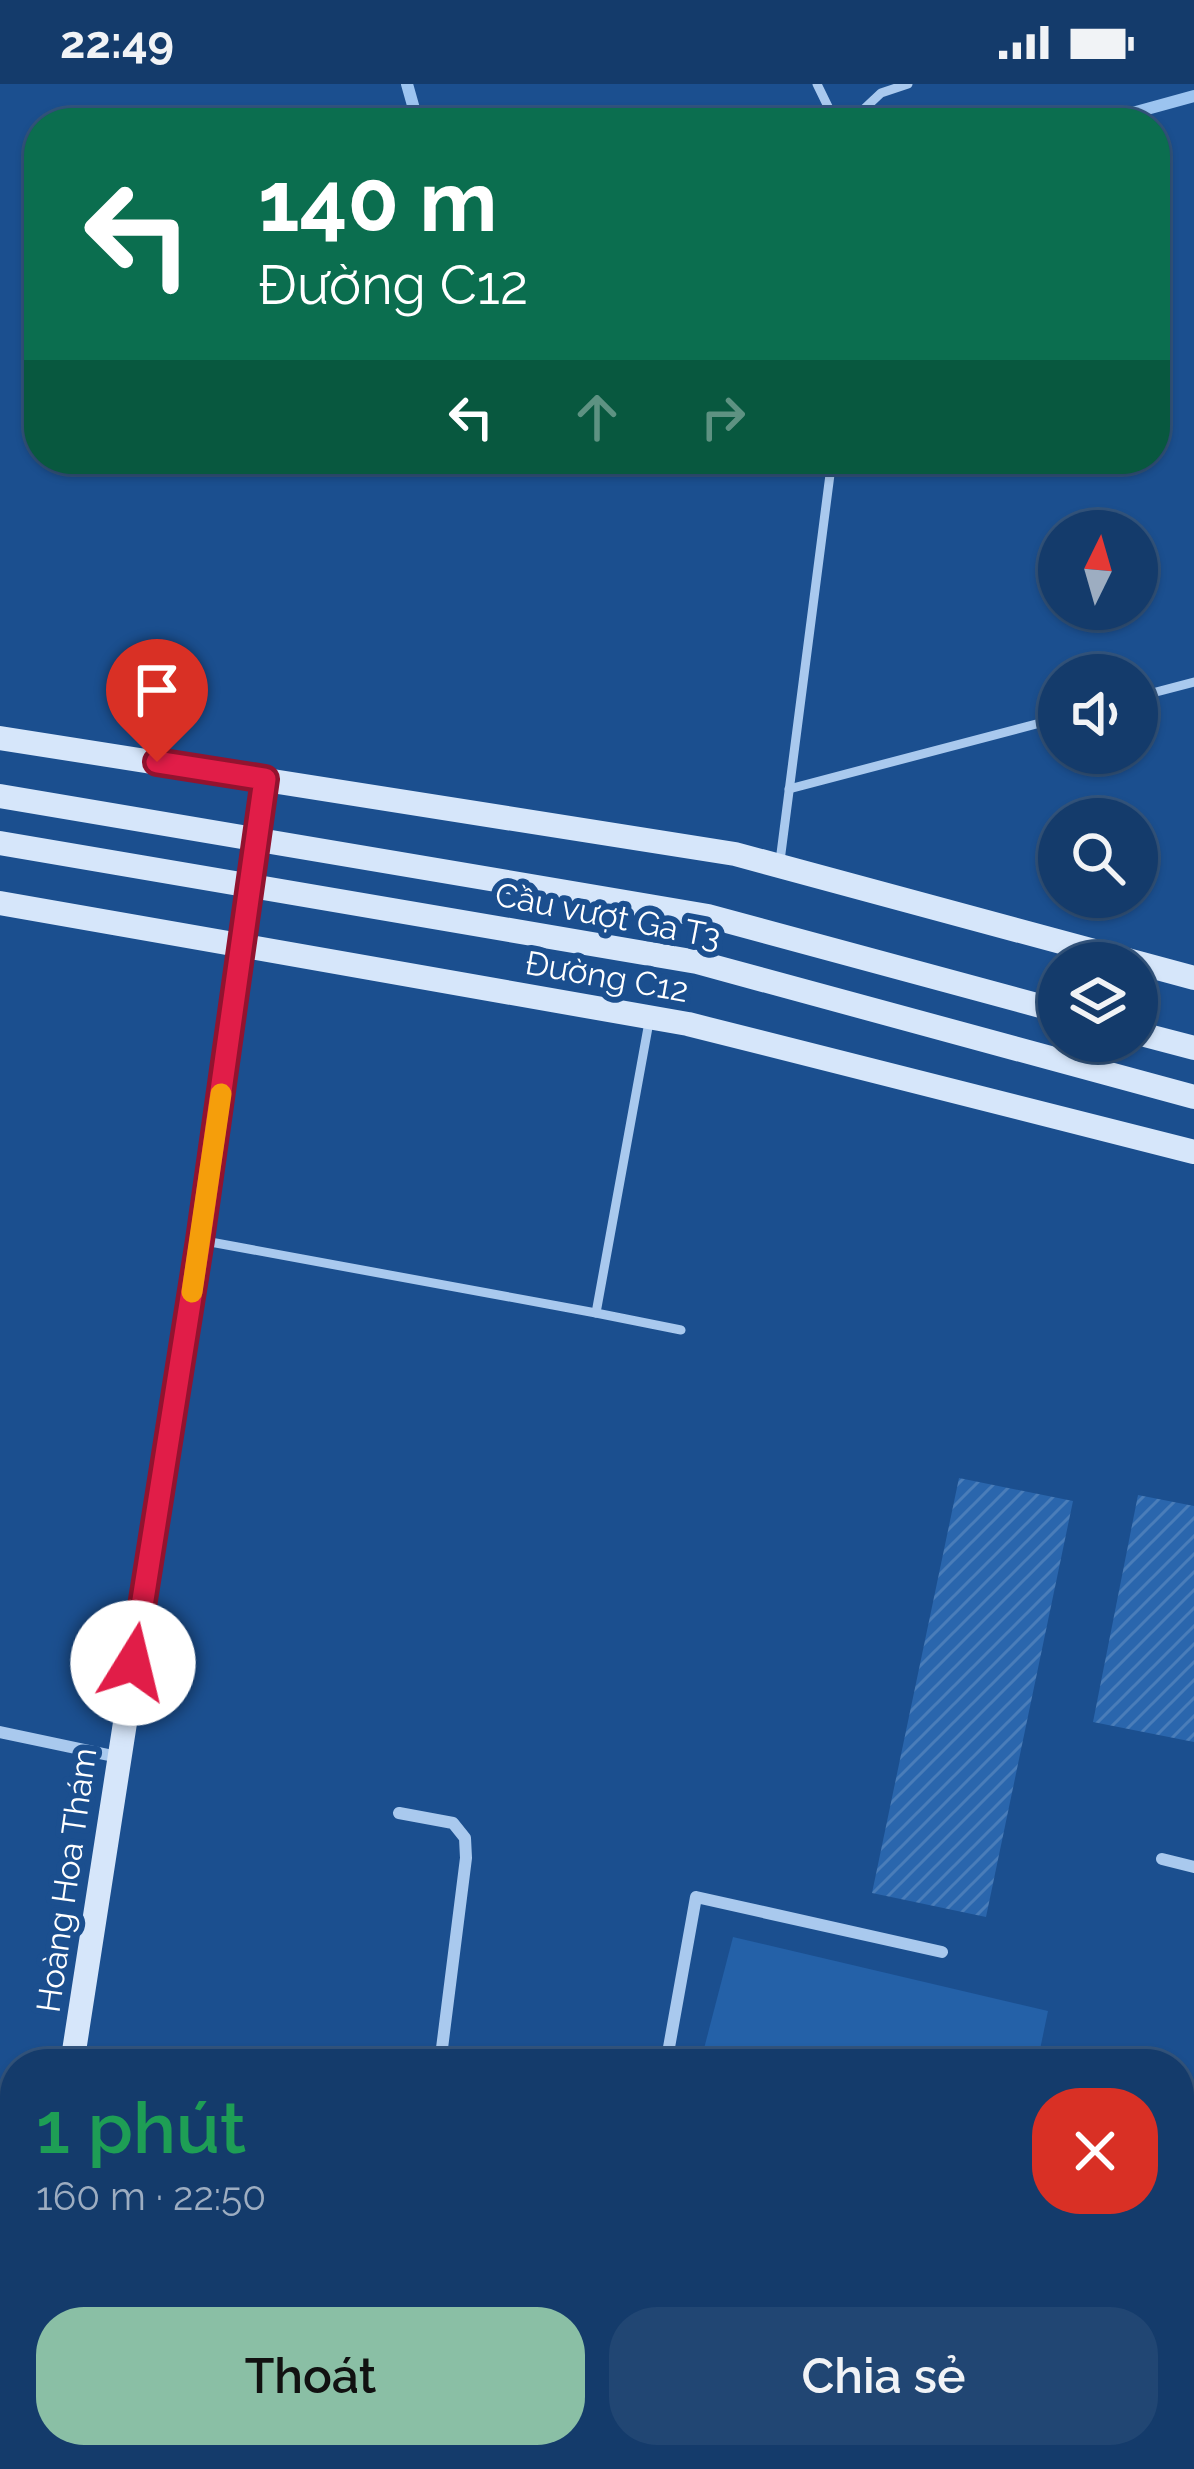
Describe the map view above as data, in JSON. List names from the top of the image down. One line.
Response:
{"streets":{"main road":["Cầu vượt Ga T3","Đường C12","Hoàng Hoa Thám"]},"crossings":[["Đường C12","Hoàng Hoa Thám"]],"north":"top","page":{"status":"22:49","turn":["140 m","Đường C12"],"heading":["1 phút","160 m · 22:50"],"buttons":["Thoát","Chia sẻ"]}}
